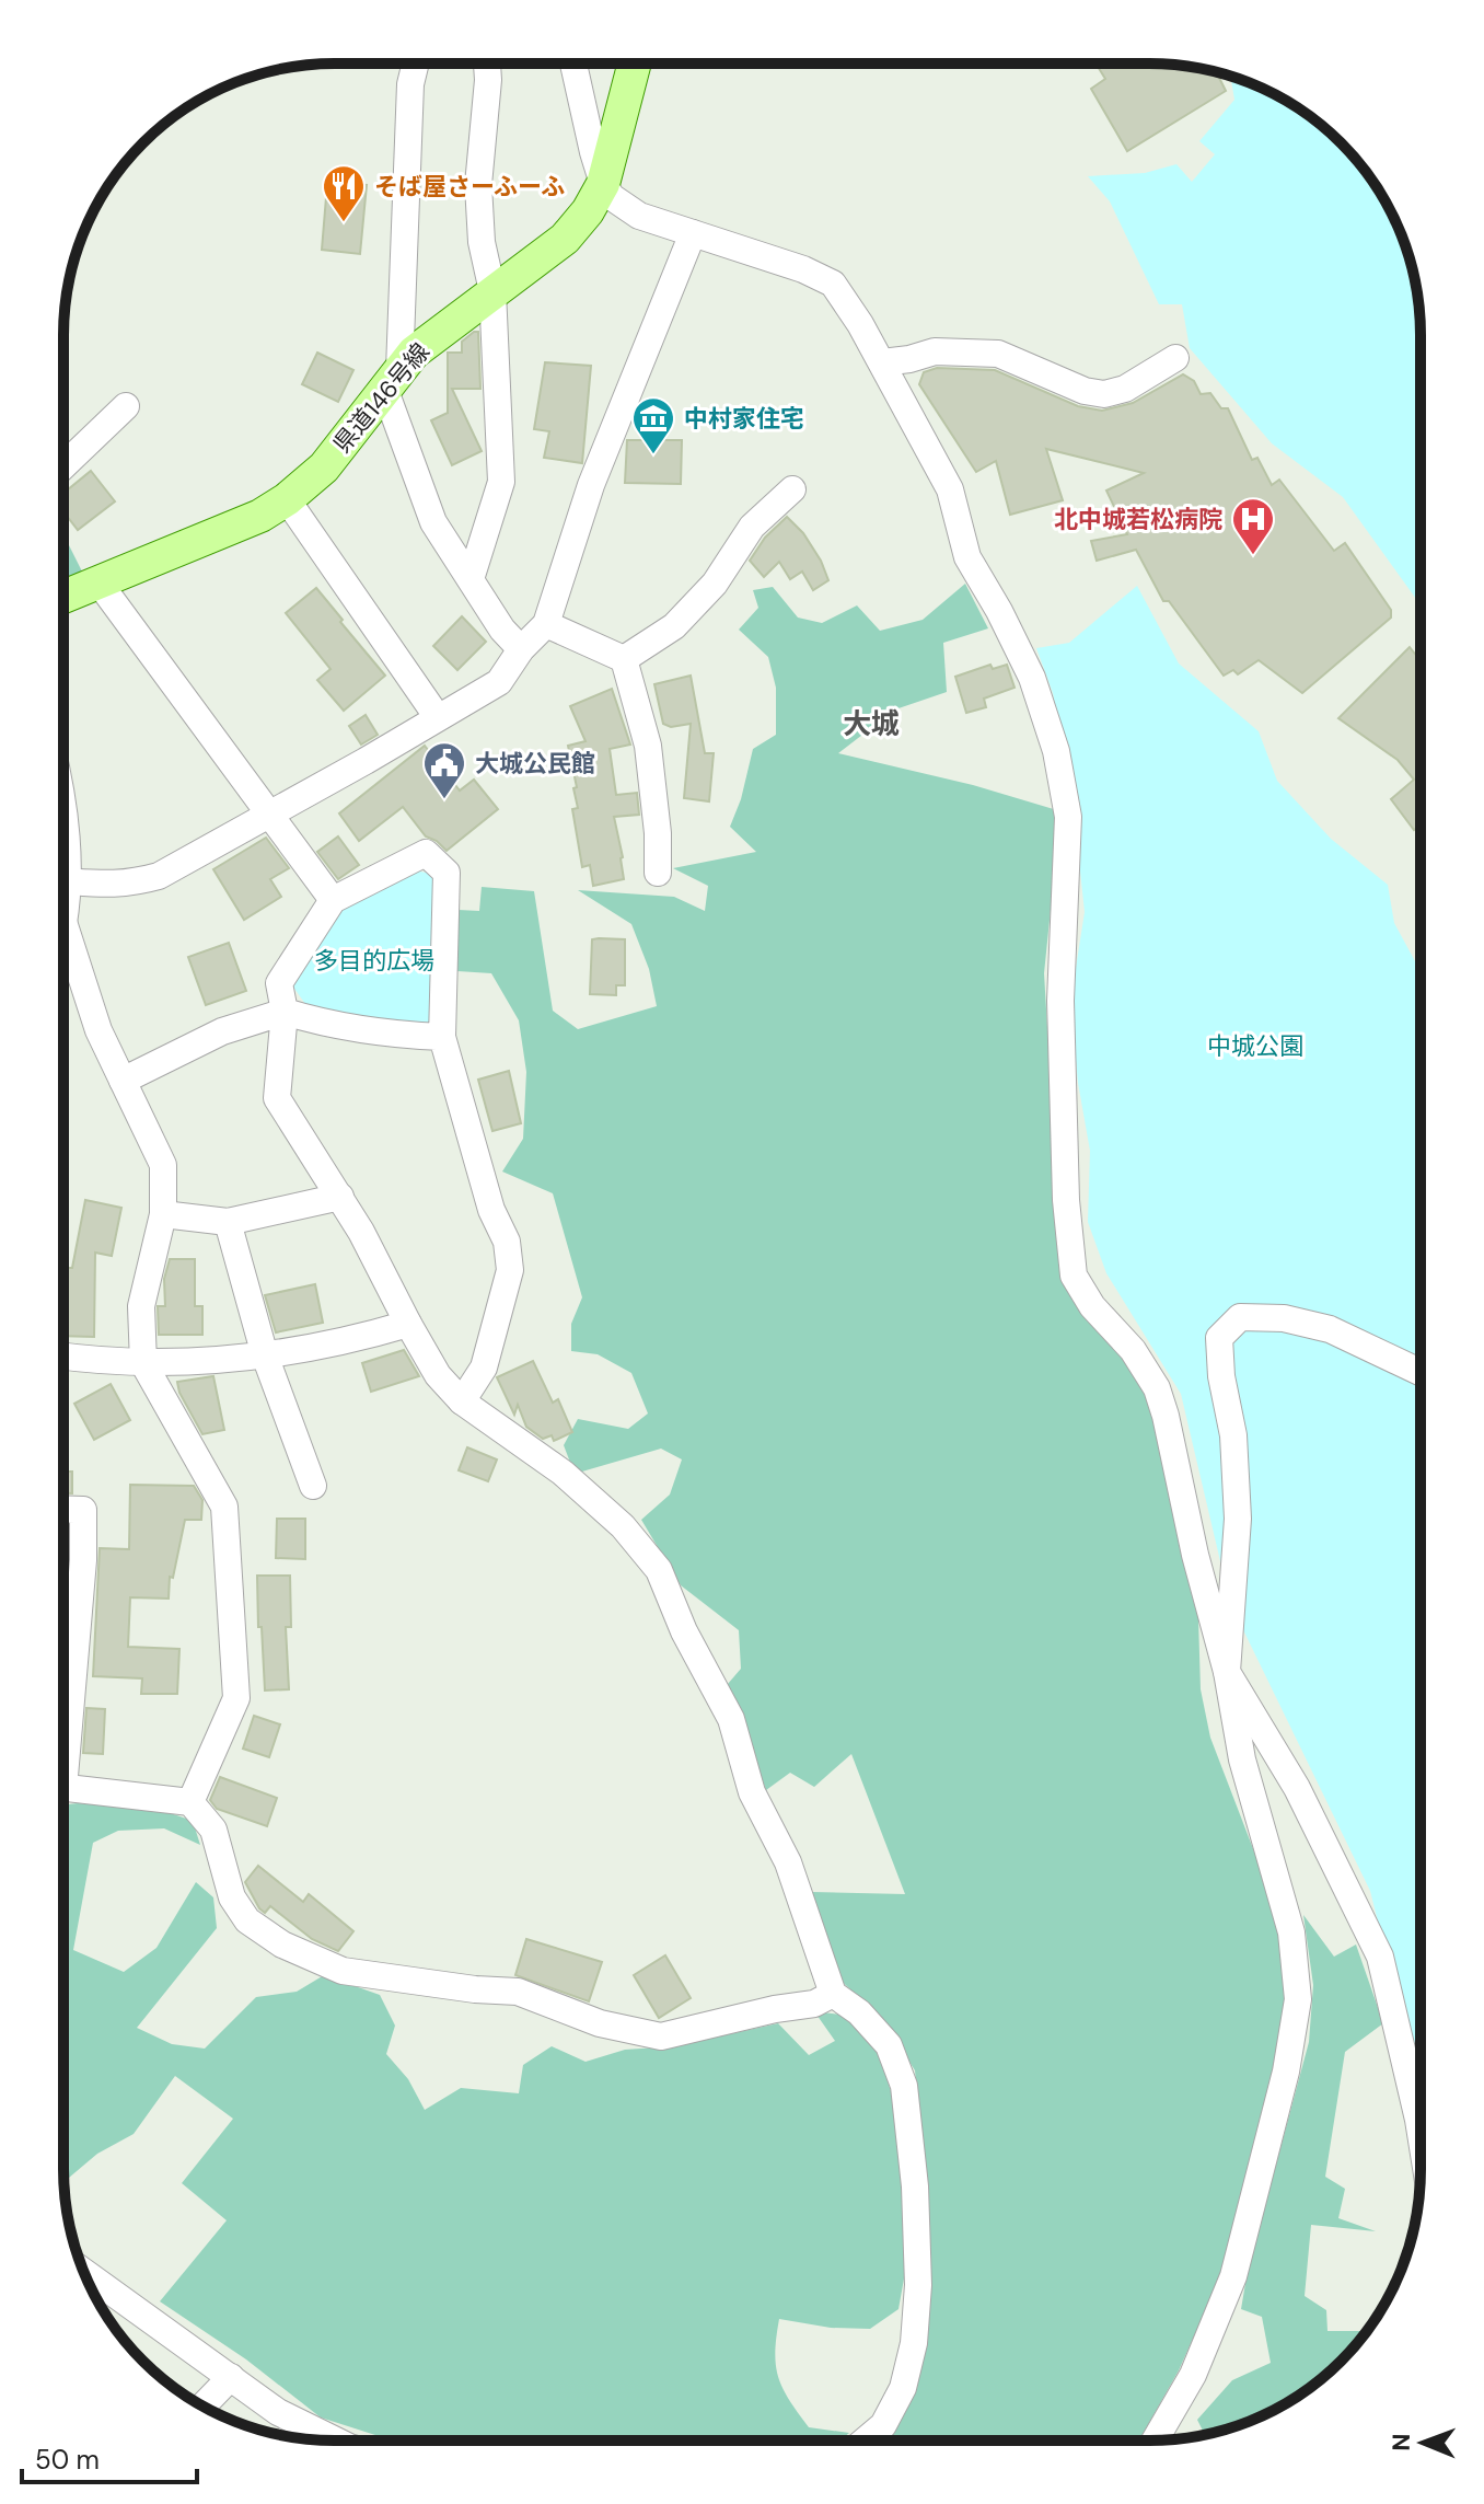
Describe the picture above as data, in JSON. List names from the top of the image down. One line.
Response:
{"streets":{"main road":["県道146号線"]},"districts":["大城"],"parks":["多目的広場","中城公園"],"places":{"restaurant":["そば屋さーふーふ"],"museum":["中村家住宅"],"hospital":["北中城若松病院"],"public building":["大城公民館"]},"scale_bar":"50 m","north":"left"}
